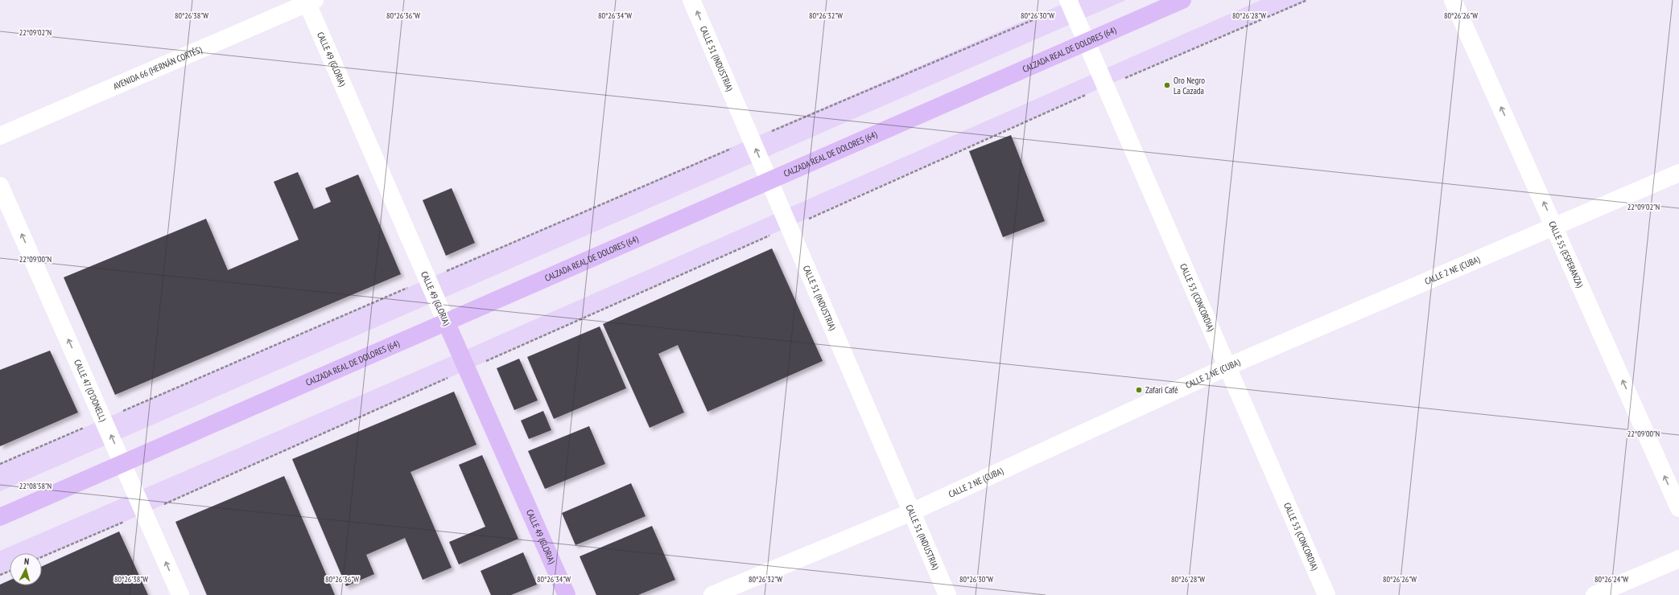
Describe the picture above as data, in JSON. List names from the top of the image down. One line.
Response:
{"streets":{"main road":["CALZADA REAL DE DOLORES (64)","CALLE 49 (GLORIA)"],"street":["CALLE 51 (INDUSTRIA)","AVENIDA 66 (HERNÁN CORTÉS)","CALLE 55 (ESPERANZA)","CALLE 2 NE (CUBA)","CALLE 53 (CONCORDIA)","CALLE 47 (O'DONELL)"]},"crossings":[["CALZADA REAL DE DOLORES (64)","CALLE 51 (INDUSTRIA)"],["CALZADA REAL DE DOLORES (64)","CALLE 49 (GLORIA)"],["CALZADA REAL DE DOLORES (64)","CALLE 53 (CONCORDIA)"],["CALZADA REAL DE DOLORES (64)","CALLE 47 (O'DONELL)"],["CALLE 51 (INDUSTRIA)","CALLE 2 NE (CUBA)"],["CALLE 49 (GLORIA)","AVENIDA 66 (HERNÁN CORTÉS)"],["CALLE 55 (ESPERANZA)","CALLE 2 NE (CUBA)"],["CALLE 2 NE (CUBA)","CALLE 53 (CONCORDIA)"]],"one_way":["CALLE 55 (ESPERANZA)","CALLE 47 (O'DONELL)"],"places":["Oro Negro La Cazada","Zafari Café"],"north":"top","coordinates":["80°26'38\"W","80°26'36\"W","80°26'34\"W","80°26'32\"W","80°26'30\"W","80°26'28\"W","80°26'26\"W","22°09'02\"N","22°09'00\"N","22°08'58\"N","80°26'24\"W"]}
